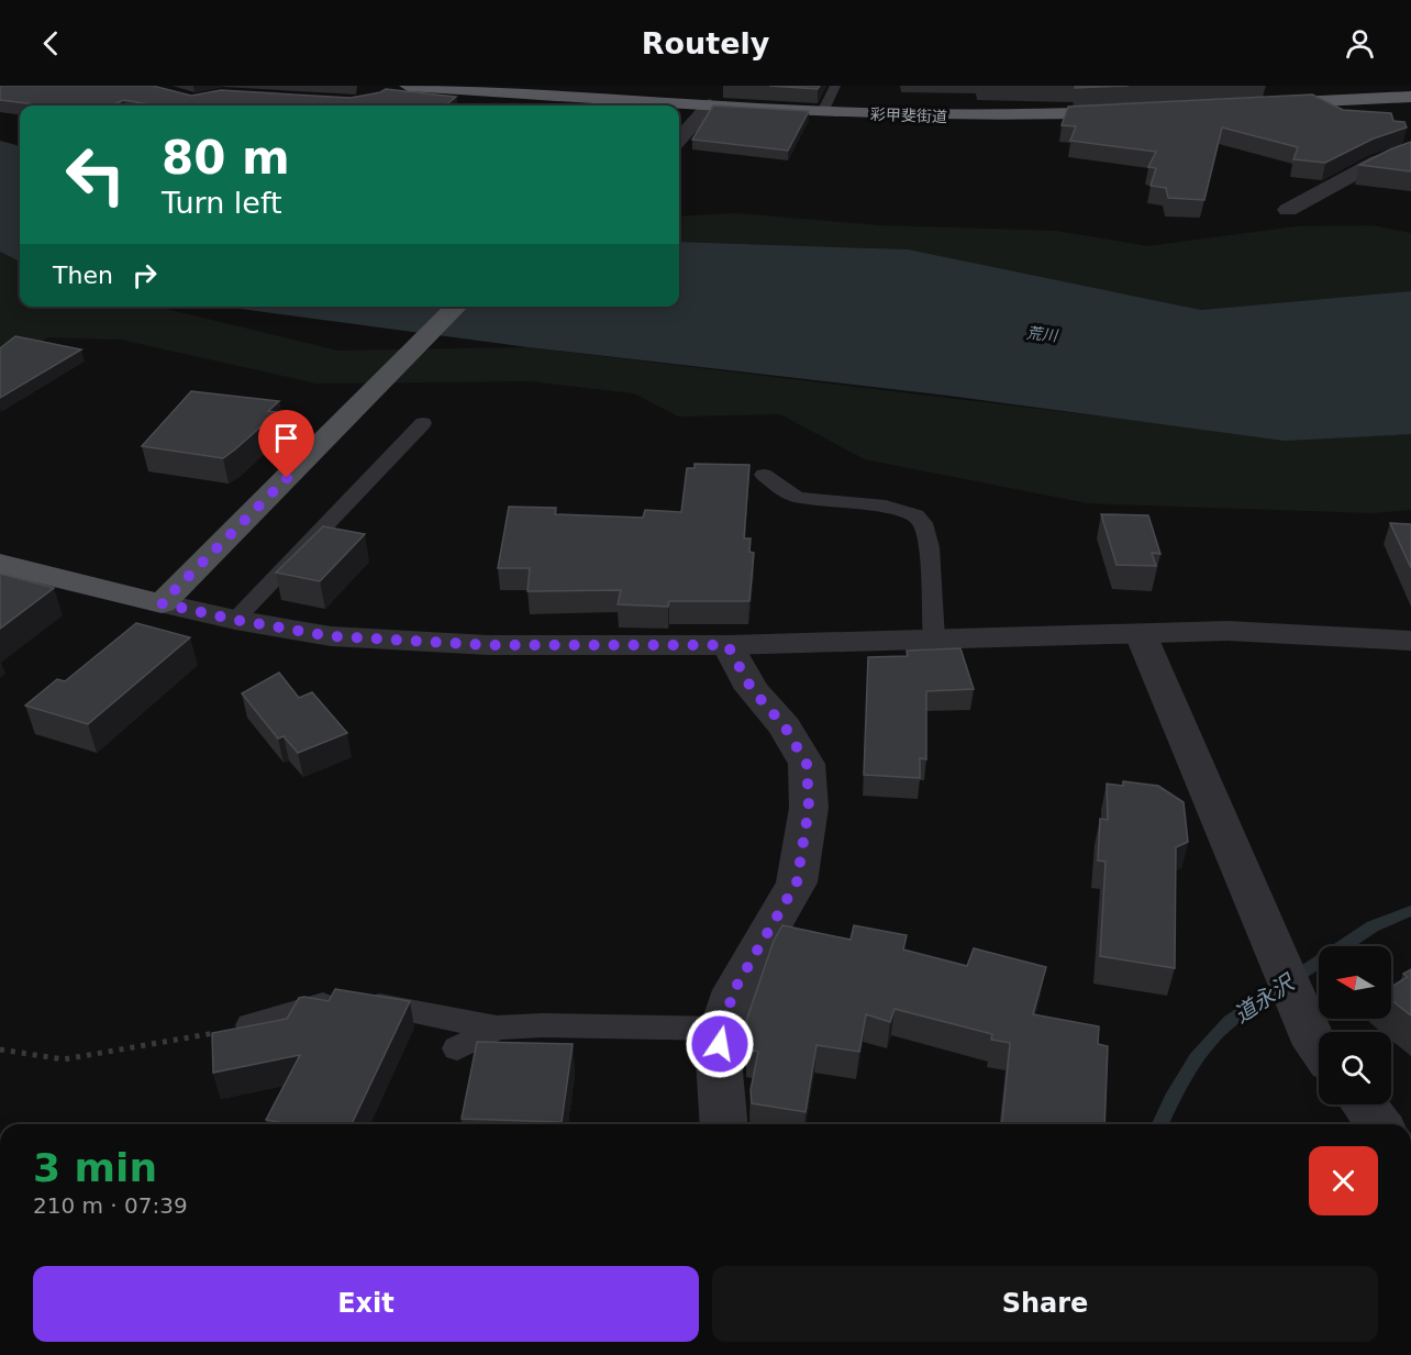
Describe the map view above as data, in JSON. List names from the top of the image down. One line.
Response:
{"streets":{"highway":["彩甲斐街道"]},"water":["荒川","道永沢"],"north":"left","page":{"header":"Routely","turn":["80 m","Turn left"],"then":"Then","heading":["3 min","210 m · 07:39"],"buttons":["Exit","Share"]}}
